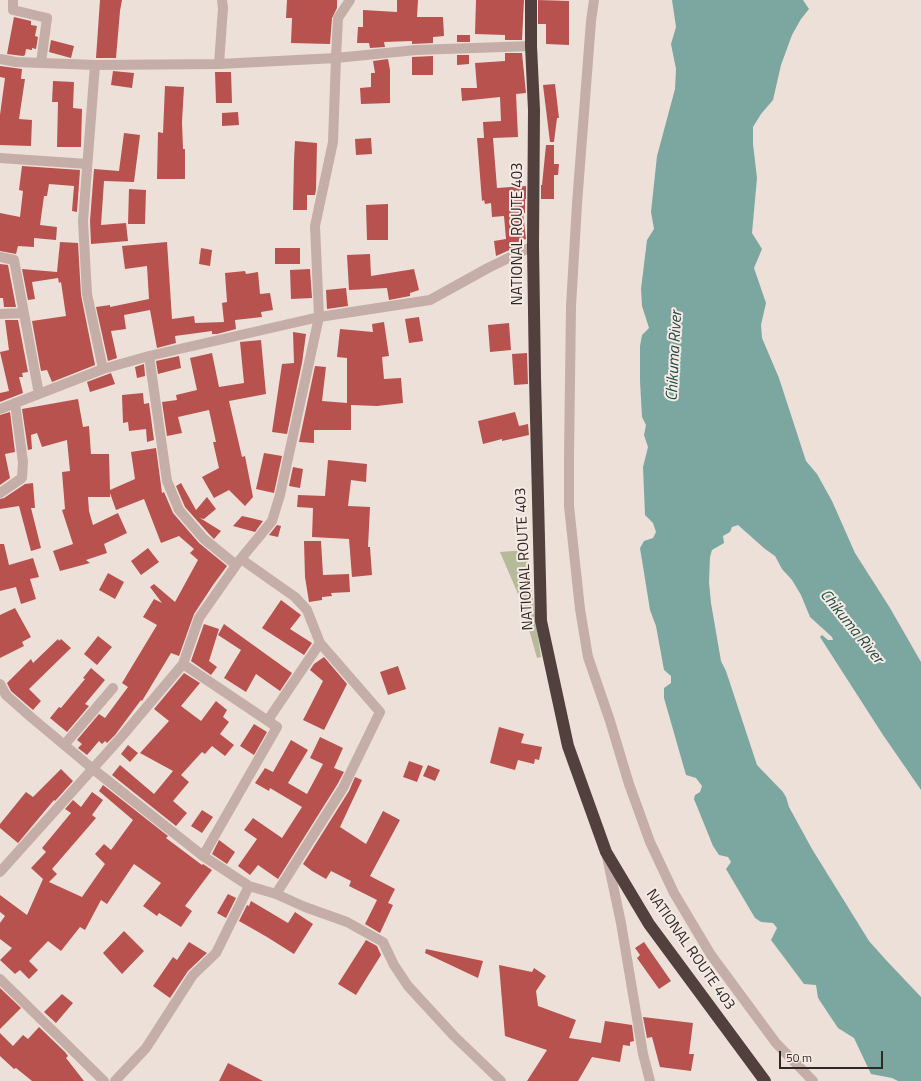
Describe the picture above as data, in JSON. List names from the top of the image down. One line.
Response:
{"streets":{"highway":["NATIONAL ROUTE 403"]},"water":["Chikuma River"],"scale_bar":"50 m"}
